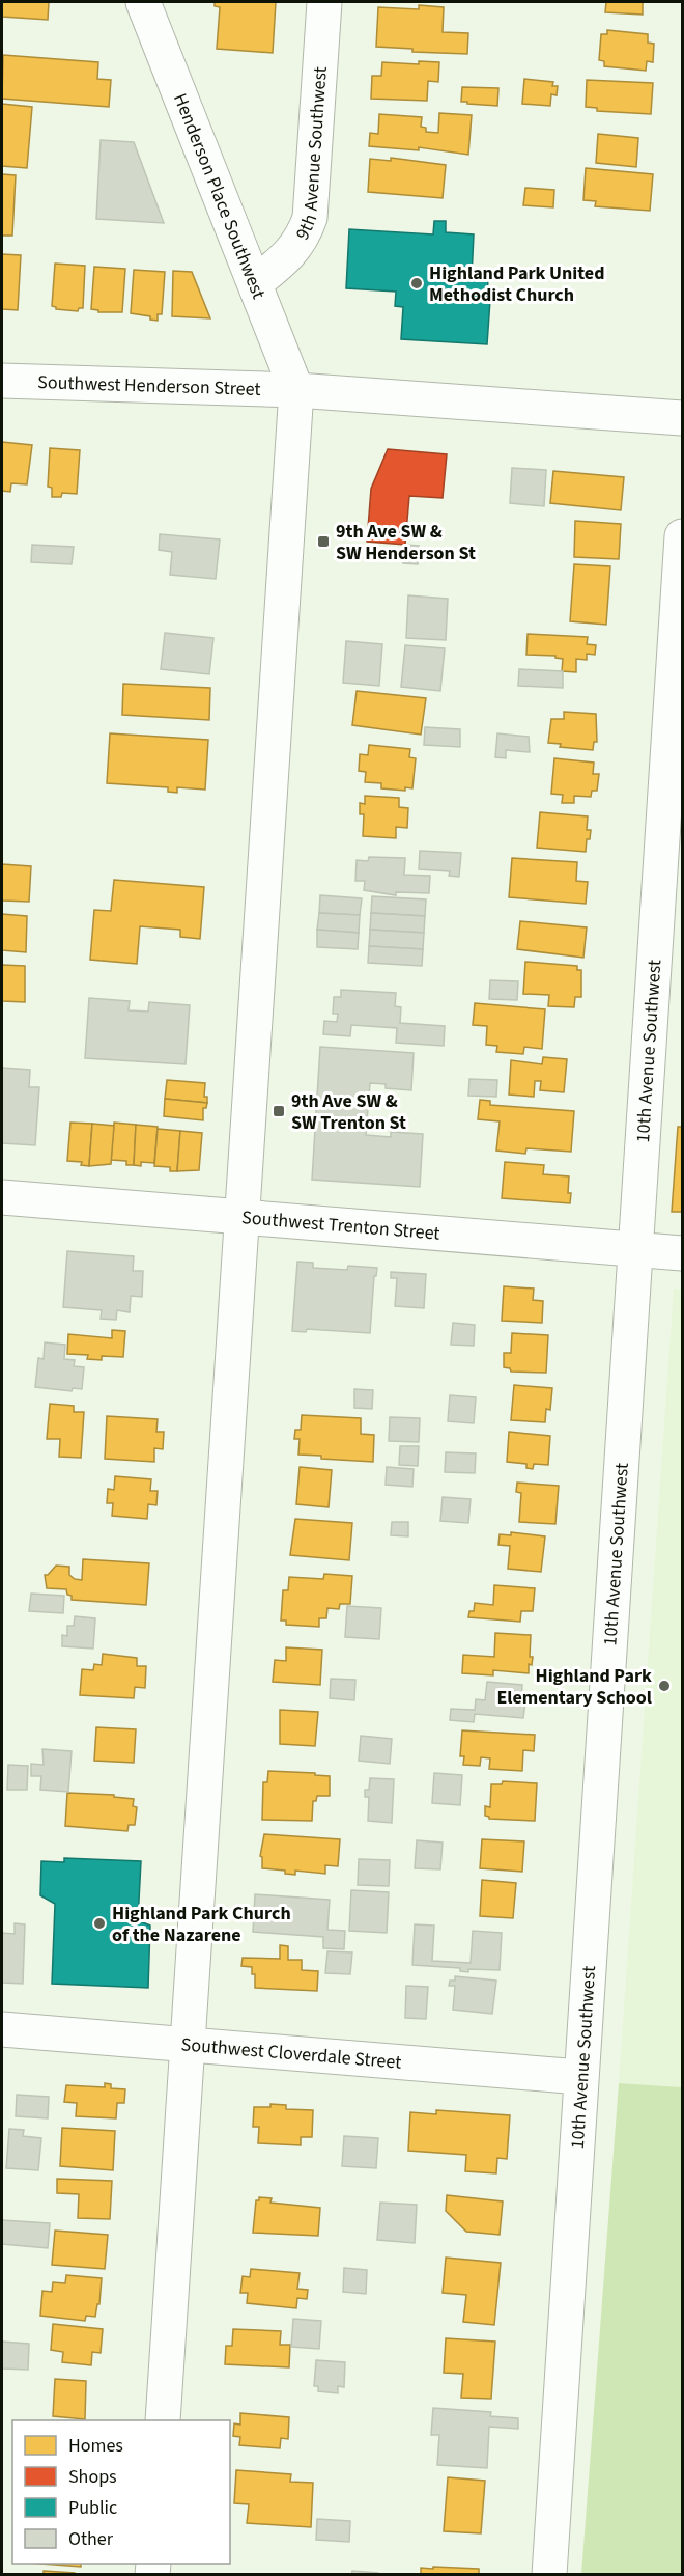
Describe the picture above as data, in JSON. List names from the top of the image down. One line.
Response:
{"streets":{"street":["9th Avenue Southwest","Henderson Place Southwest","Southwest Henderson Street","10th Avenue Southwest","Southwest Trenton Street","Southwest Cloverdale Street"]},"crossings":[["9th Avenue Southwest","Henderson Place Southwest"],["Henderson Place Southwest","Southwest Henderson Street"],["10th Avenue Southwest","Southwest Trenton Street"],["10th Avenue Southwest","Southwest Cloverdale Street"]],"places":{"other":["Highland Park United Methodist Church","Highland Park Elementary School","Highland Park Church of the Nazarene"],"transit":["9th Ave SW & SW Henderson St","9th Ave SW & SW Trenton St"]},"legend":["Homes","Shops","Public","Other"]}
